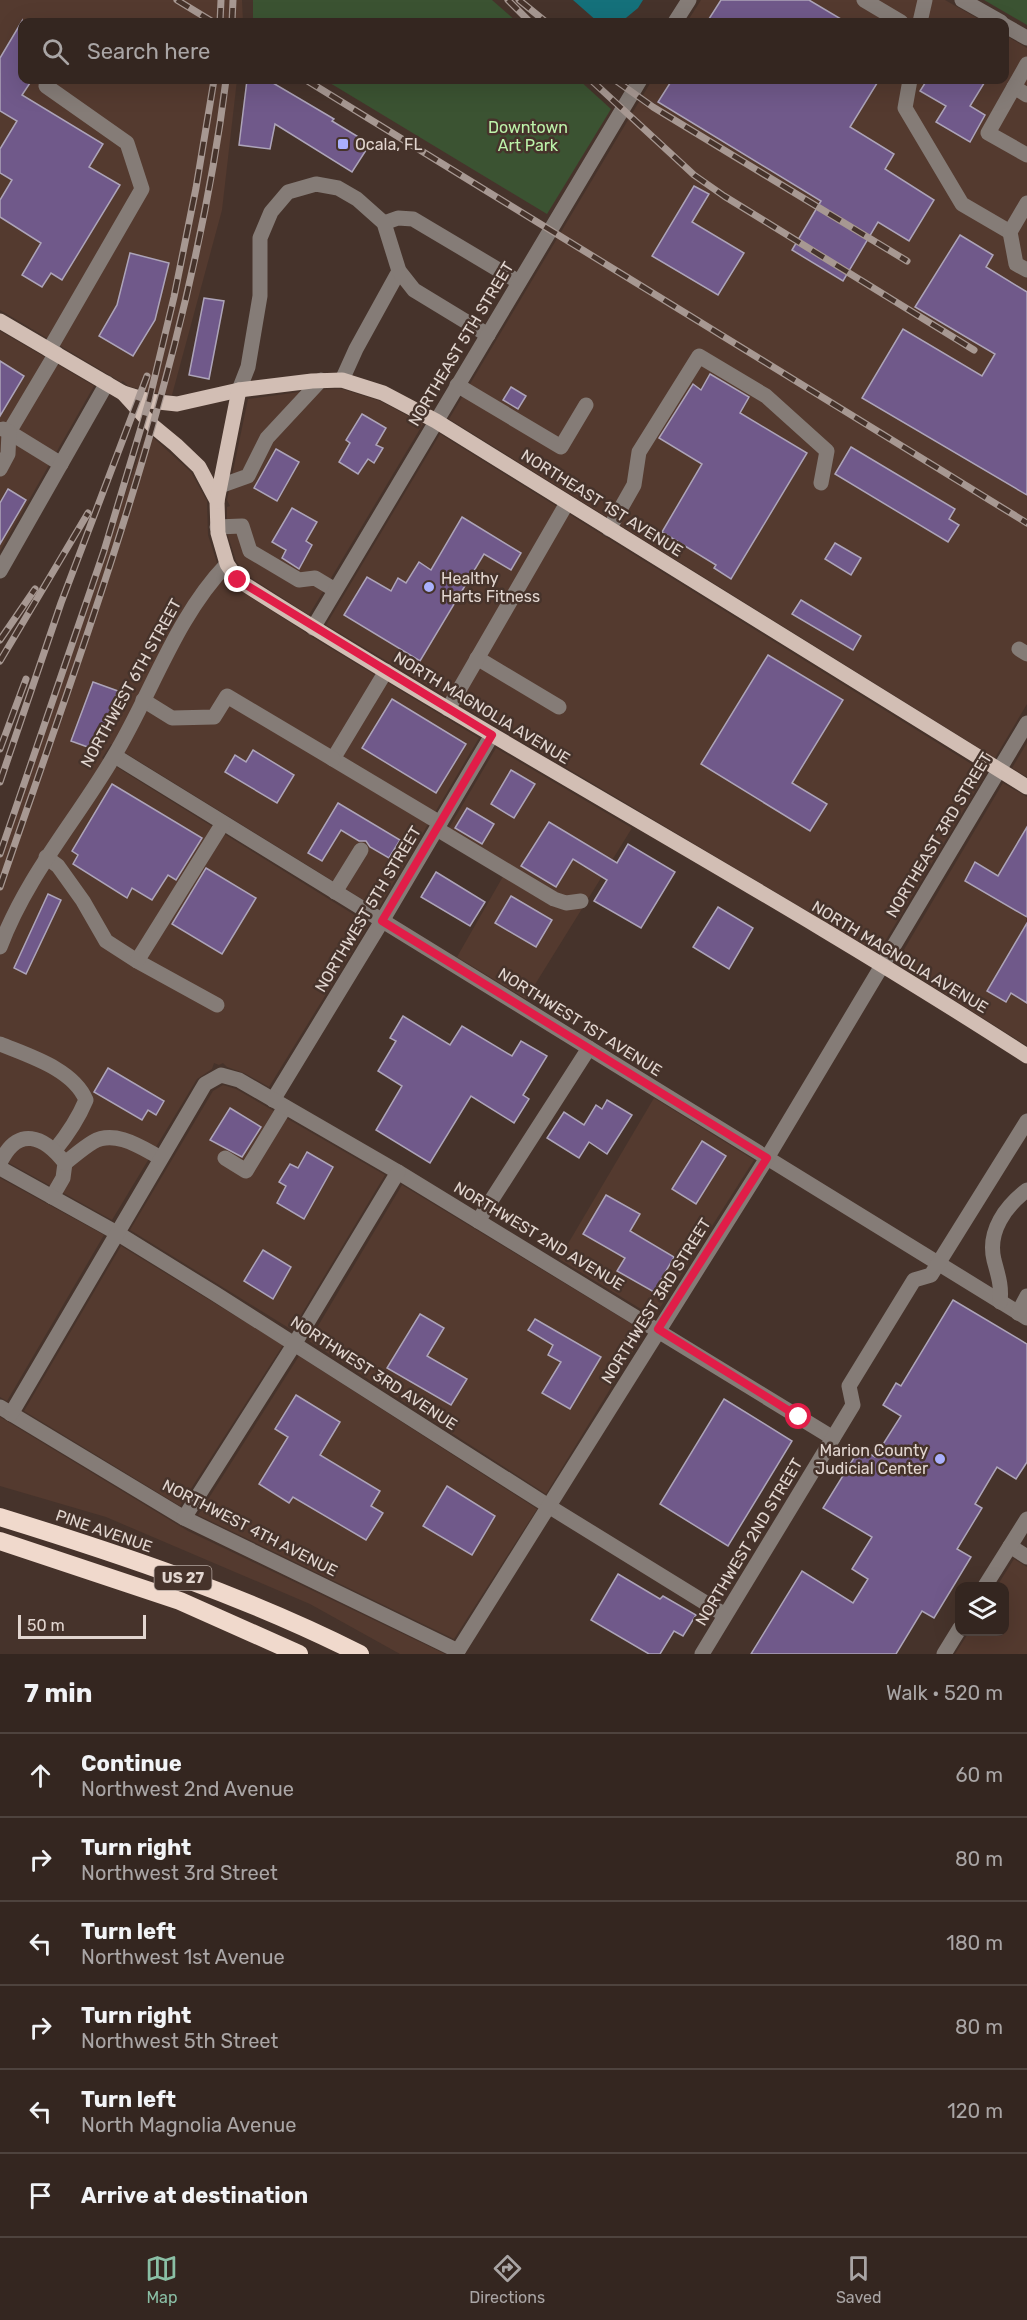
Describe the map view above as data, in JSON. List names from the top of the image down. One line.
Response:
{"streets":{"highway":["PINE AVENUE","US 27"],"main road":["NORTHEAST 1ST AVENUE","NORTH MAGNOLIA AVENUE"],"street":["NORTHEAST 5TH STREET","NORTHWEST 6TH STREET","NORTHEAST 3RD STREET","NORTHWEST 5TH STREET","NORTHWEST 1ST AVENUE","NORTHWEST 2ND AVENUE","NORTHWEST 3RD STREET","NORTHWEST 3RD AVENUE","NORTHWEST 4TH AVENUE","NORTHWEST 2ND STREET"]},"crossings":[["NORTHEAST 5TH STREET","NORTHEAST 1ST AVENUE"],["NORTHEAST 5TH STREET","NORTH MAGNOLIA AVENUE"],["NORTHEAST 1ST AVENUE","NORTH MAGNOLIA AVENUE"],["NORTHEAST 1ST AVENUE","NORTHEAST 3RD STREET"],["NORTHWEST 6TH STREET","NORTH MAGNOLIA AVENUE"],["NORTHWEST 6TH STREET","NORTHWEST 1ST AVENUE"],["NORTH MAGNOLIA AVENUE","NORTHEAST 3RD STREET"],["NORTH MAGNOLIA AVENUE","NORTHWEST 5TH STREET"],["NORTH MAGNOLIA AVENUE","NORTHWEST 3RD STREET"],["NORTHEAST 3RD STREET","NORTHWEST 3RD STREET"],["NORTHWEST 5TH STREET","NORTHWEST 1ST AVENUE"],["NORTHWEST 5TH STREET","NORTHWEST 2ND AVENUE"],["NORTHWEST 1ST AVENUE","NORTHWEST 3RD STREET"],["NORTHWEST 1ST AVENUE","NORTHWEST 2ND STREET"],["NORTHWEST 2ND AVENUE","NORTHWEST 3RD STREET"],["NORTHWEST 2ND AVENUE","NORTHWEST 2ND STREET"],["NORTHWEST 3RD STREET","NORTHWEST 3RD AVENUE"],["NORTHWEST 3RD STREET","NORTHWEST 4TH AVENUE"],["NORTHWEST 3RD AVENUE","NORTHWEST 2ND STREET"]],"parks":["Downtown Art Park"],"places":{"transit":["Ocala, FL"],"other":["Healthy Harts Fitness","Marion County Judicial Center"]},"scale_bar":"50 m","page":{"search":"Search here","scale":"50 m","heading":["7 min","Walk · 520 m"],"list":[["Continue","Northwest 2nd Avenue","60 m"],["Turn right","Northwest 3rd Street","80 m"],["Turn left","Northwest 1st Avenue","180 m"],["Turn right","Northwest 5th Street","80 m"],["Turn left","North Magnolia Avenue","120 m"],"Arrive at destination"],"nav":["Map","Directions","Saved"]}}
